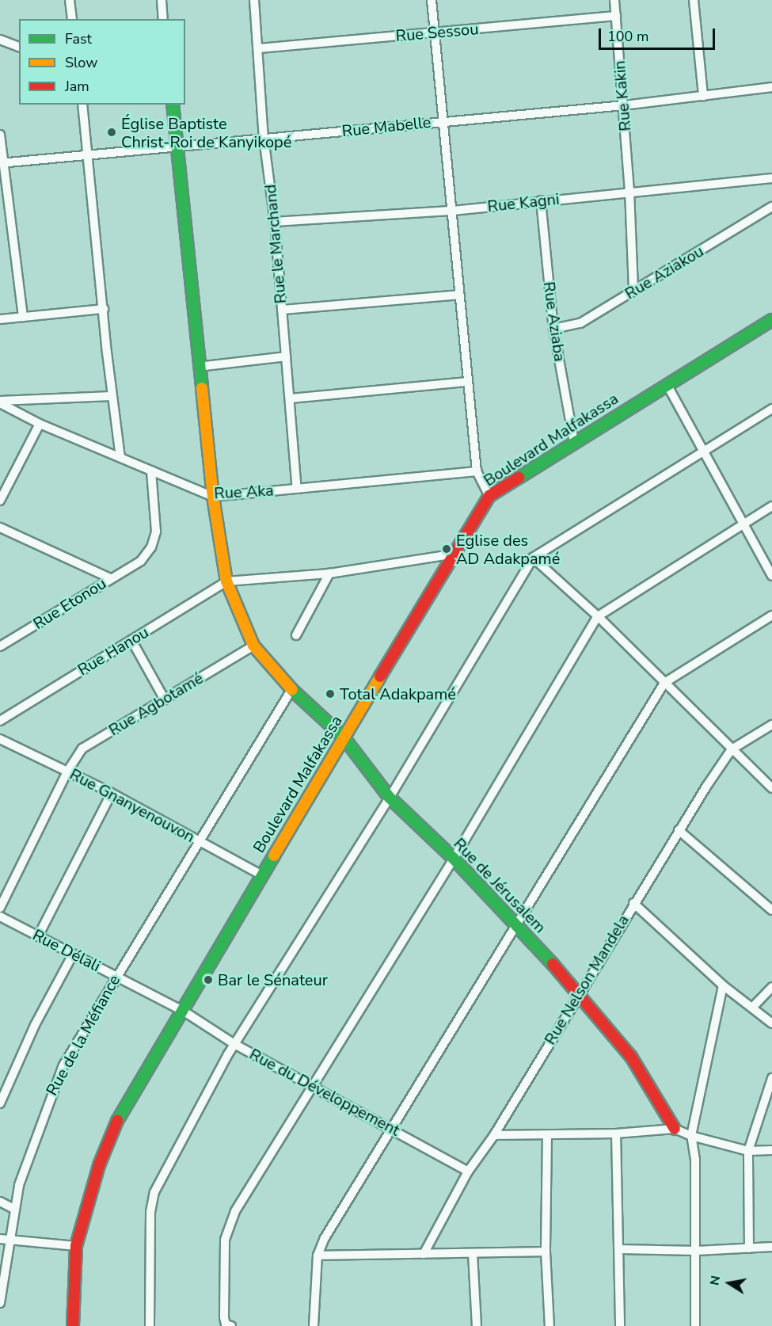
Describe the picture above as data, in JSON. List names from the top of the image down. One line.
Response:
{"streets":{"street":["Rue Sessou","Rue Kakin","Rue Mabelle","Rue Kagni","Rue le Marchand","Rue Aziakou","Rue Aziaba","Boulevard Malfakassa","Rue Aka","Rue Etonou","Rue Hanou","Rue Agbotamé","Rue Gnanyenouvon","Rue de Jérusalem","Rue Délali","Rue Nelson Mandela","Rue de la Méfiance","Rue du Développement"]},"crossings":[["Rue Sessou","Rue Kakin"],["Rue Sessou","Rue le Marchand"],["Rue Kakin","Rue Mabelle"],["Rue Kakin","Rue Kagni"],["Rue Kakin","Rue Aziakou"],["Rue Mabelle","Rue le Marchand"],["Rue Mabelle","Rue de Jérusalem"],["Rue Kagni","Rue le Marchand"],["Rue Kagni","Rue Aziaba"],["Rue le Marchand","Rue Aka"],["Rue Aziakou","Rue Aziaba"],["Rue Aziaba","Boulevard Malfakassa"],["Boulevard Malfakassa","Rue Gnanyenouvon"],["Boulevard Malfakassa","Rue de Jérusalem"],["Boulevard Malfakassa","Rue Délali"],["Boulevard Malfakassa","Rue du Développement"],["Rue Aka","Rue Etonou"],["Rue Aka","Rue de Jérusalem"],["Rue Hanou","Rue de Jérusalem"],["Rue Agbotamé","Rue Gnanyenouvon"],["Rue Agbotamé","Rue de Jérusalem"],["Rue Gnanyenouvon","Rue de la Méfiance"],["Rue de Jérusalem","Rue Nelson Mandela"],["Rue de Jérusalem","Rue de la Méfiance"],["Rue Délali","Rue de la Méfiance"],["Rue Délali","Rue du Développement"],["Rue Nelson Mandela","Rue du Développement"]],"places":["Église Baptiste Christ-Roi de Kanyikopé","Eglise des AD Adakpamé","Total Adakpamé","Bar le Sénateur"],"legend":["Fast","Slow","Jam"],"scale_bar":"100 m","north":"left"}
